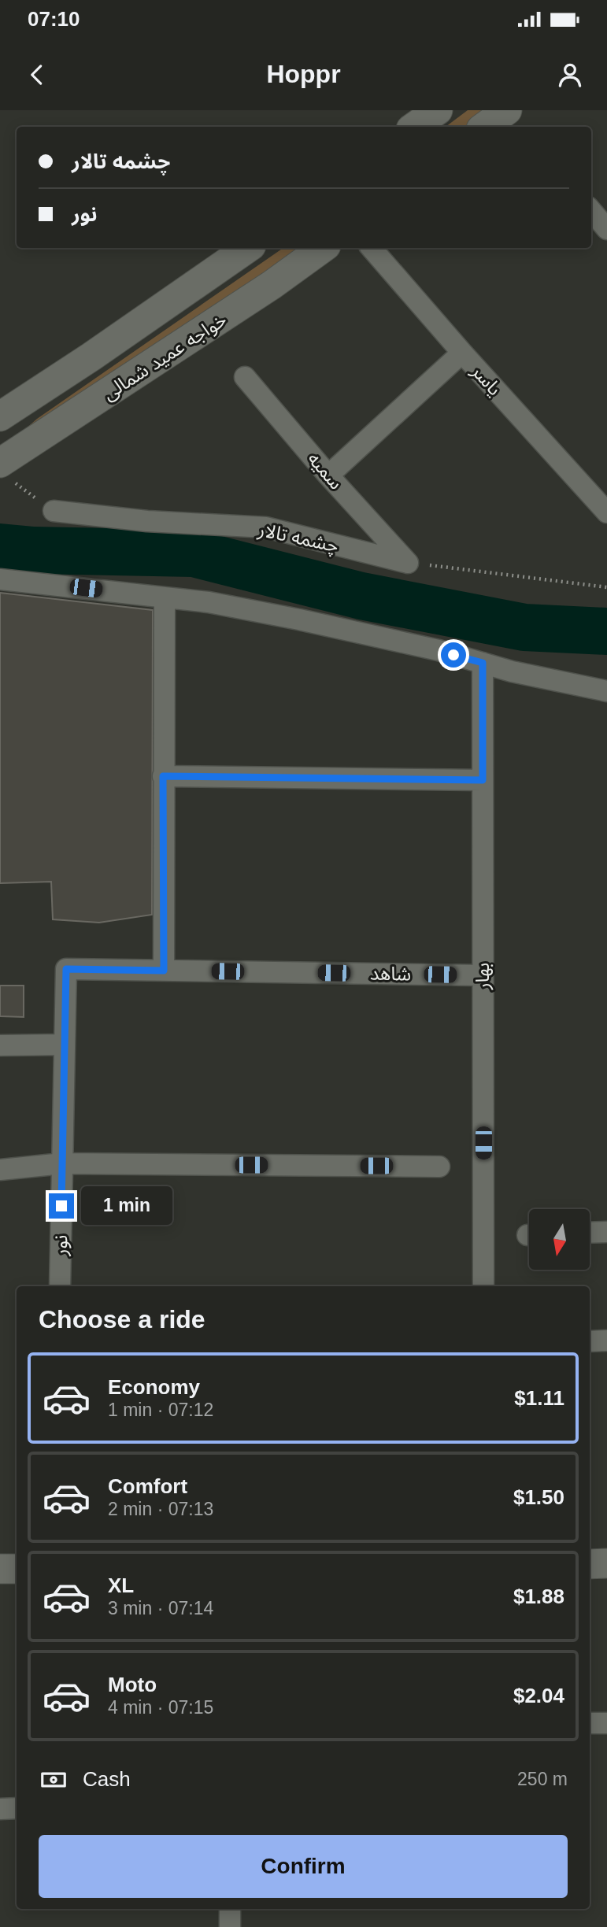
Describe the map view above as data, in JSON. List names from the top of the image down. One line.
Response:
{"streets":{"main road":["خواجه عمید شمالی"],"street":["یاسر","سمیه","چشمه تالار","شاهد","بهار","نور"]},"crossings":[["سمیه","چشمه تالار"],["شاهد","بهار"],["شاهد","نور"]],"north":"bottom","page":{"status":"07:10","header":"Hoppr","banner":["چشمه تالار","نور"],"bubble":"1 min","heading":"Choose a ride","list":[{"name":"Economy","note":"1 min · 07:12","value":"$1.11"},{"name":"Comfort","note":"2 min · 07:13","value":"$1.50"},{"name":"XL","note":"3 min · 07:14","value":"$1.88"},{"name":"Moto","note":"4 min · 07:15","value":"$2.04"}],"pay":["Cash","250 m"],"buttons":"Confirm"}}
